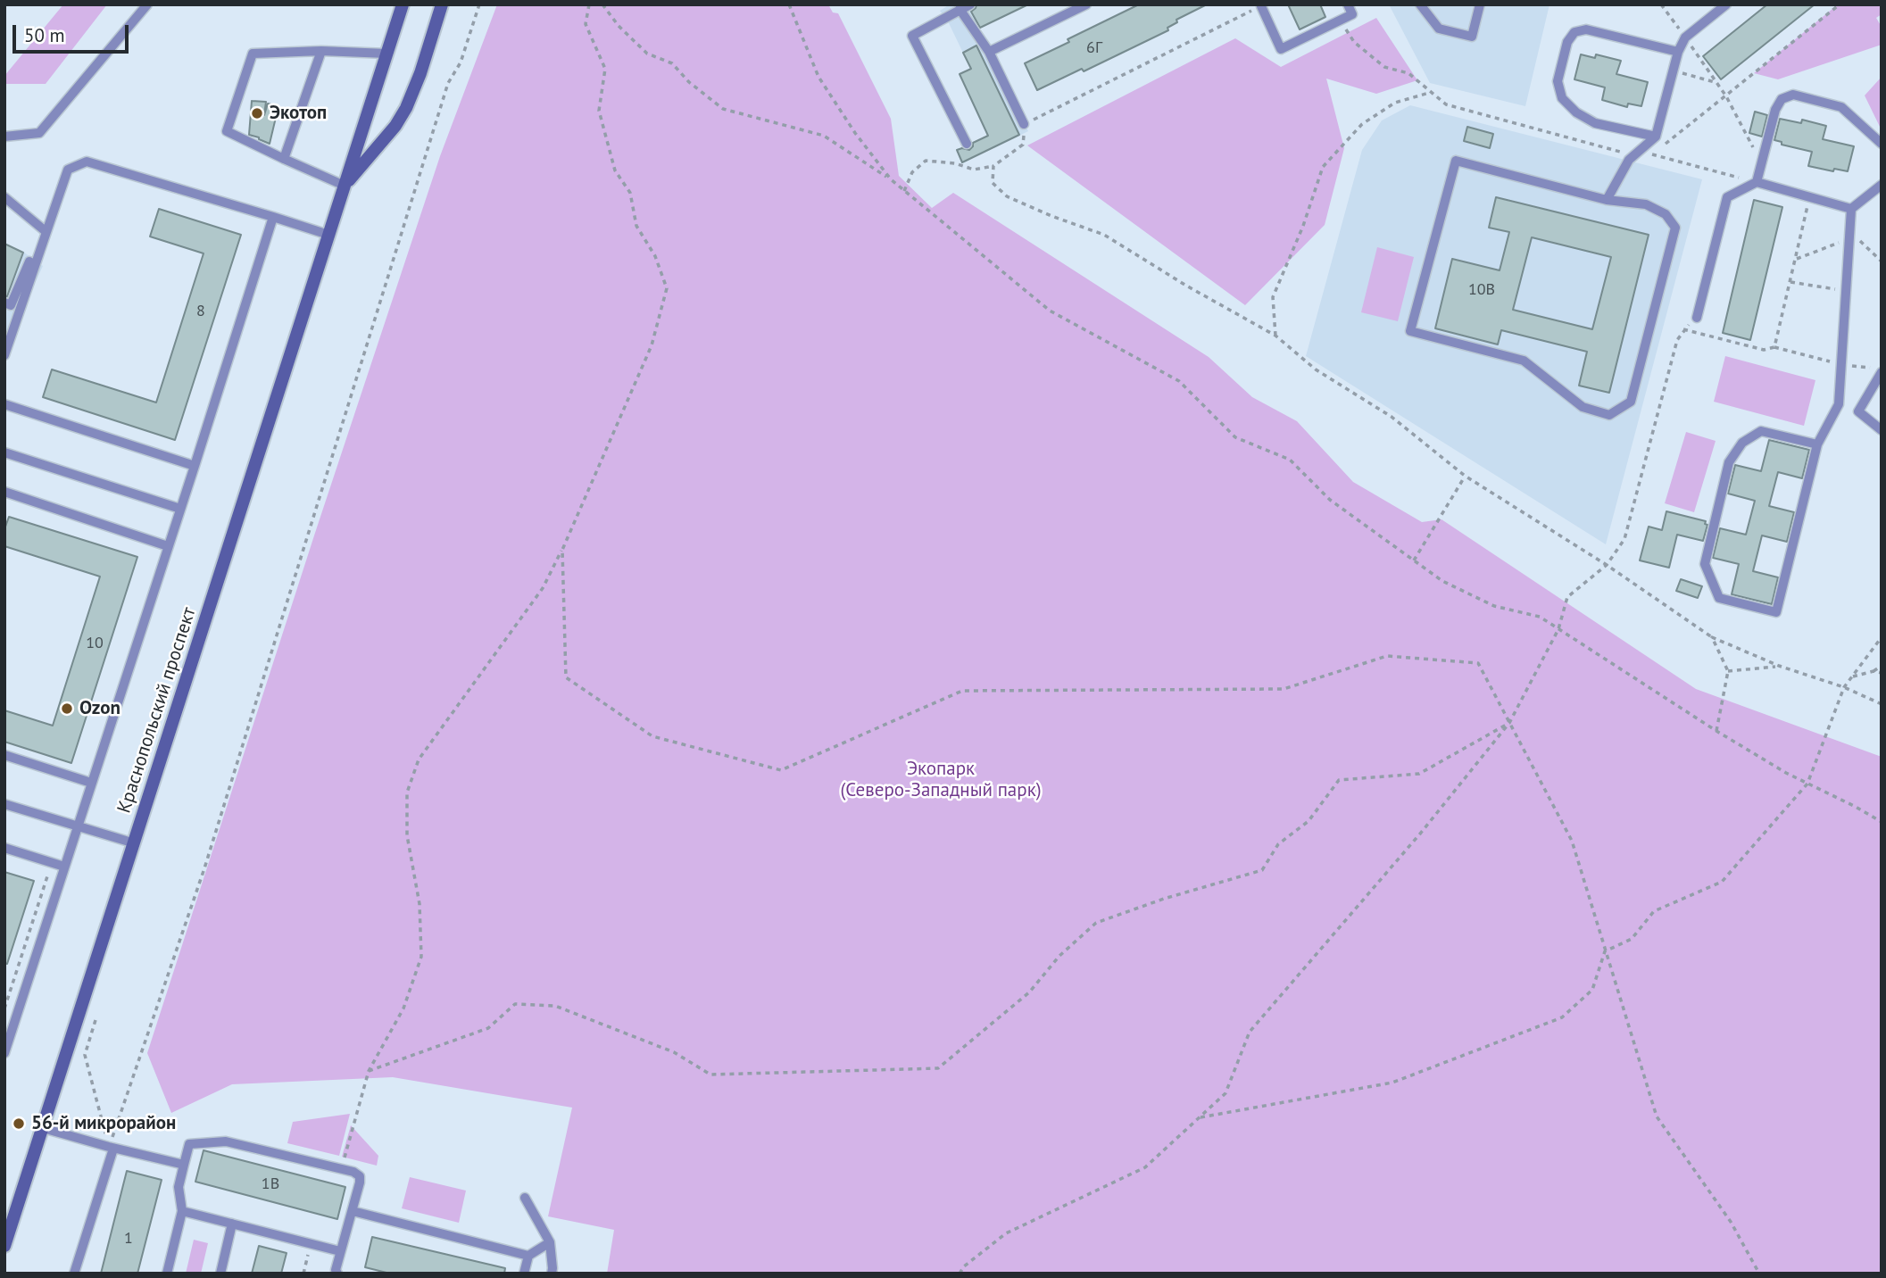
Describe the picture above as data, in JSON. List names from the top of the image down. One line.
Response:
{"streets":{"street":["Краснопольский проспект"]},"parks":["Экопарк (Северо-Западный парк)"],"places":["Экотоп","Ozon","56-й микрорайон"],"house_numbers":["6Г","10В","8","10","1В","1"],"scale_bar":"50 m"}
